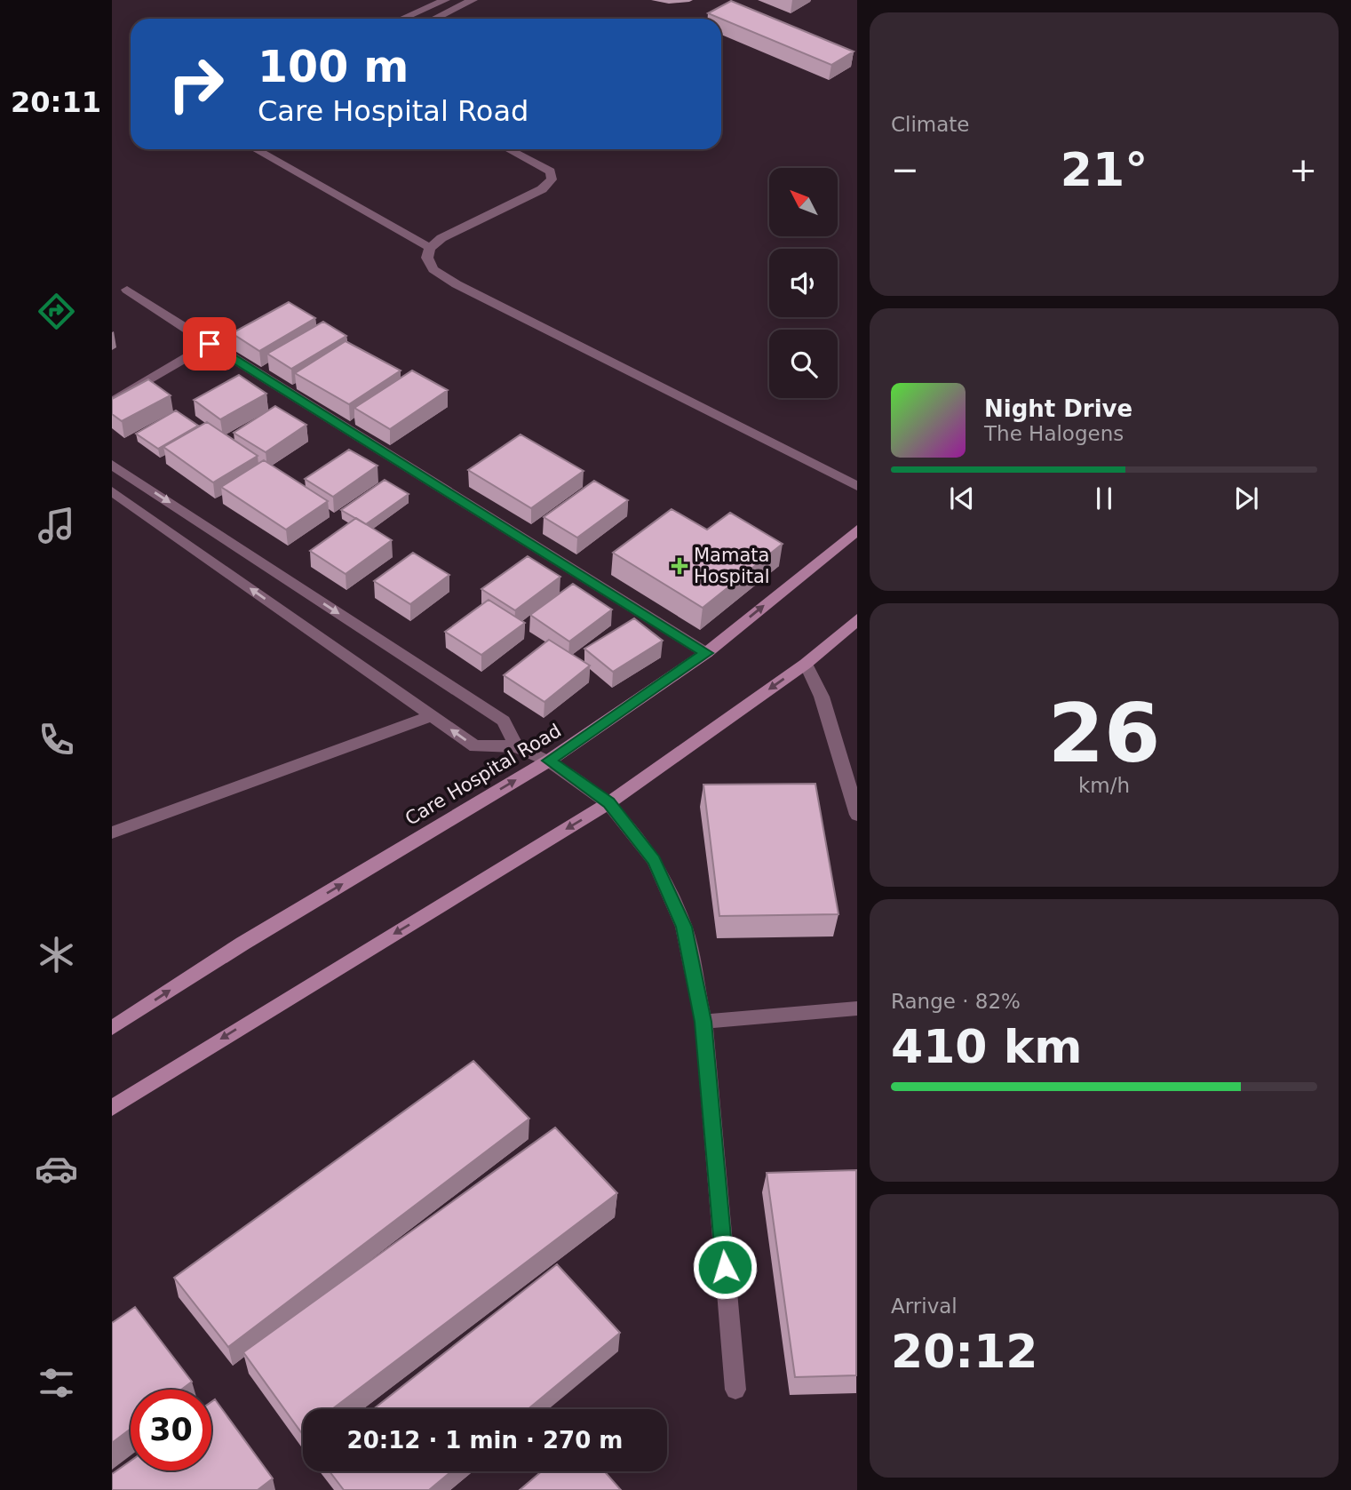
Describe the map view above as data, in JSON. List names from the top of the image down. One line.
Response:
{"streets":{"street":["Care Hospital Road"]},"places":{"health":["Mamata Hospital"]},"north":"top left","page":{"tabs":"20:11","tile":["Climate",["26","km/h"],["Range · 82%","410 km"],["Arrival","20:12"]],"turn":["100 m","Care Hospital Road"],"heat":["−","21°","+"],"song":["Night Drive","The Halogens"],"limit":"30","trip":"20:12 · 1 min · 270 m"}}
